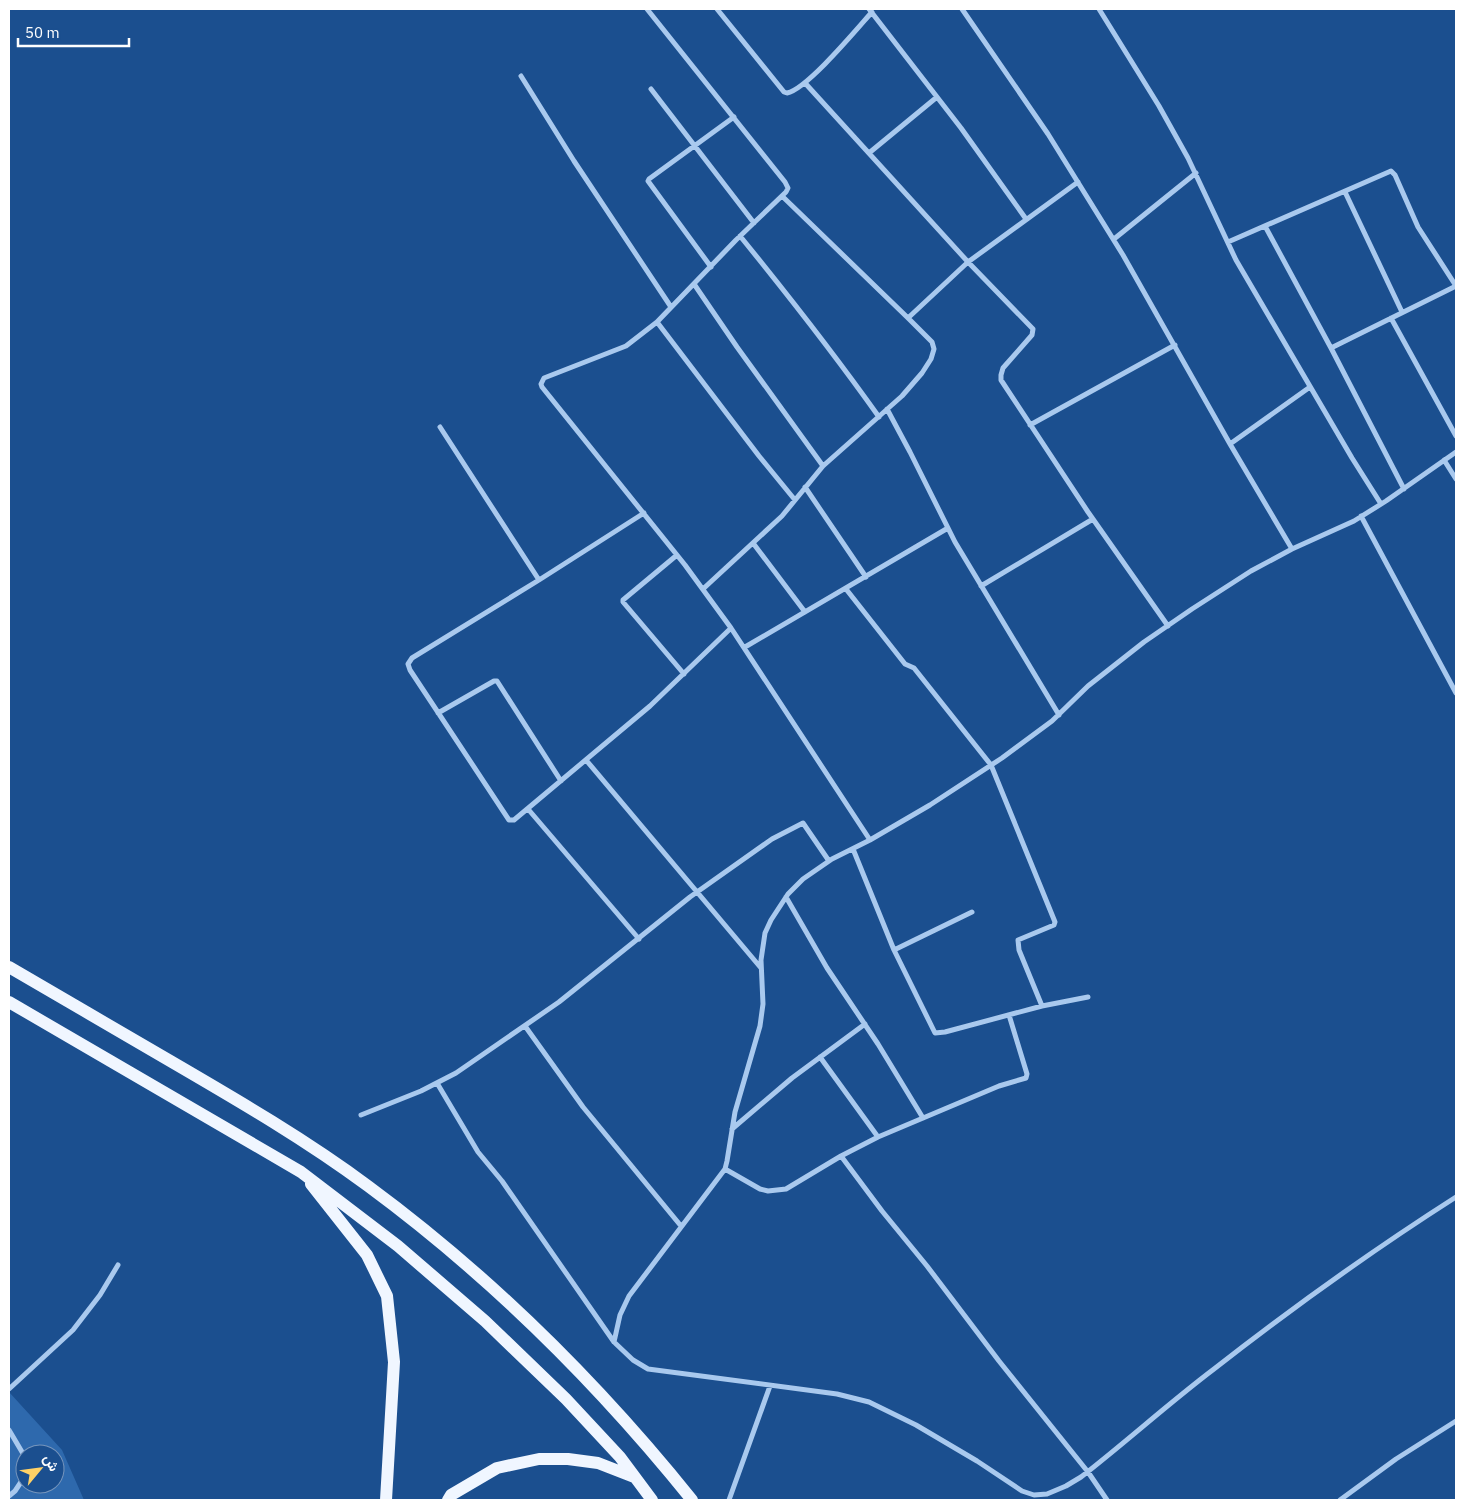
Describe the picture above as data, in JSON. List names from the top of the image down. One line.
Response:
{"scale_bar":"50 m","north":"top right"}
